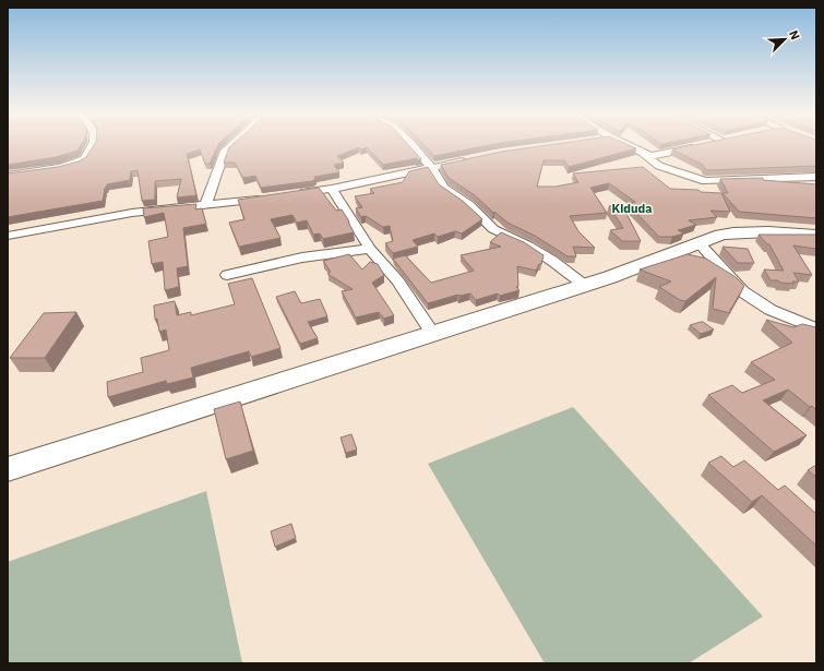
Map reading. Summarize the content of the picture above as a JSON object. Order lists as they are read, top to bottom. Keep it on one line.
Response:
{"districts":["Kiduda"],"north":"top right"}
